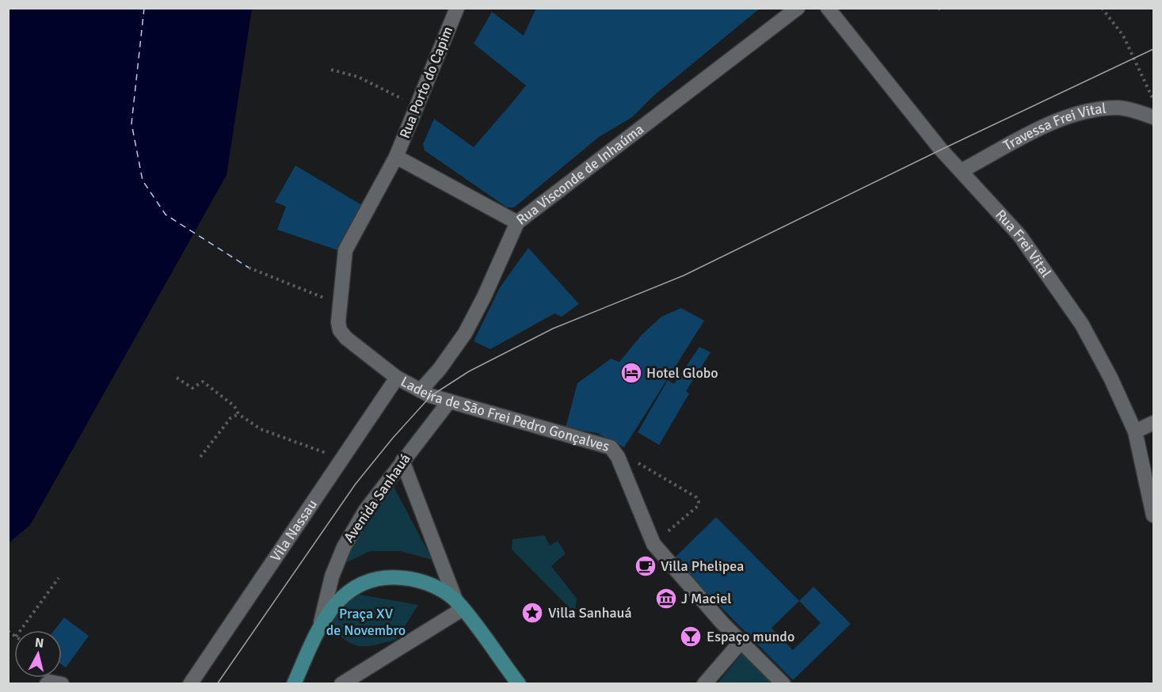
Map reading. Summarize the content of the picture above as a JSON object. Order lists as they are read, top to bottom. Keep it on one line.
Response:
{"streets":{"main road":["Avenida Sanhauá"],"street":["Rua Porto do Capim","Travessa Frei Vital","Rua Visconde de Inhaúma","Rua Frei Vital","Ladeira de São Frei Pedro Gonçalves","Vila Nassau"]},"crossings":[["Rua Porto do Capim","Rua Visconde de Inhaúma"],["Rua Porto do Capim","Ladeira de São Frei Pedro Gonçalves"],["Travessa Frei Vital","Rua Frei Vital"],["Rua Visconde de Inhaúma","Ladeira de São Frei Pedro Gonçalves"],["Ladeira de São Frei Pedro Gonçalves","Avenida Sanhauá"],["Ladeira de São Frei Pedro Gonçalves","Vila Nassau"]],"parks":["Praça XV de Novembro"],"places":{"hotel":["Hotel Globo"],"cafe":["Villa Phelipea"],"museum":["J Maciel"],"place":["Villa Sanhauá"],"bar":["Espaço mundo"]},"north":"top"}
